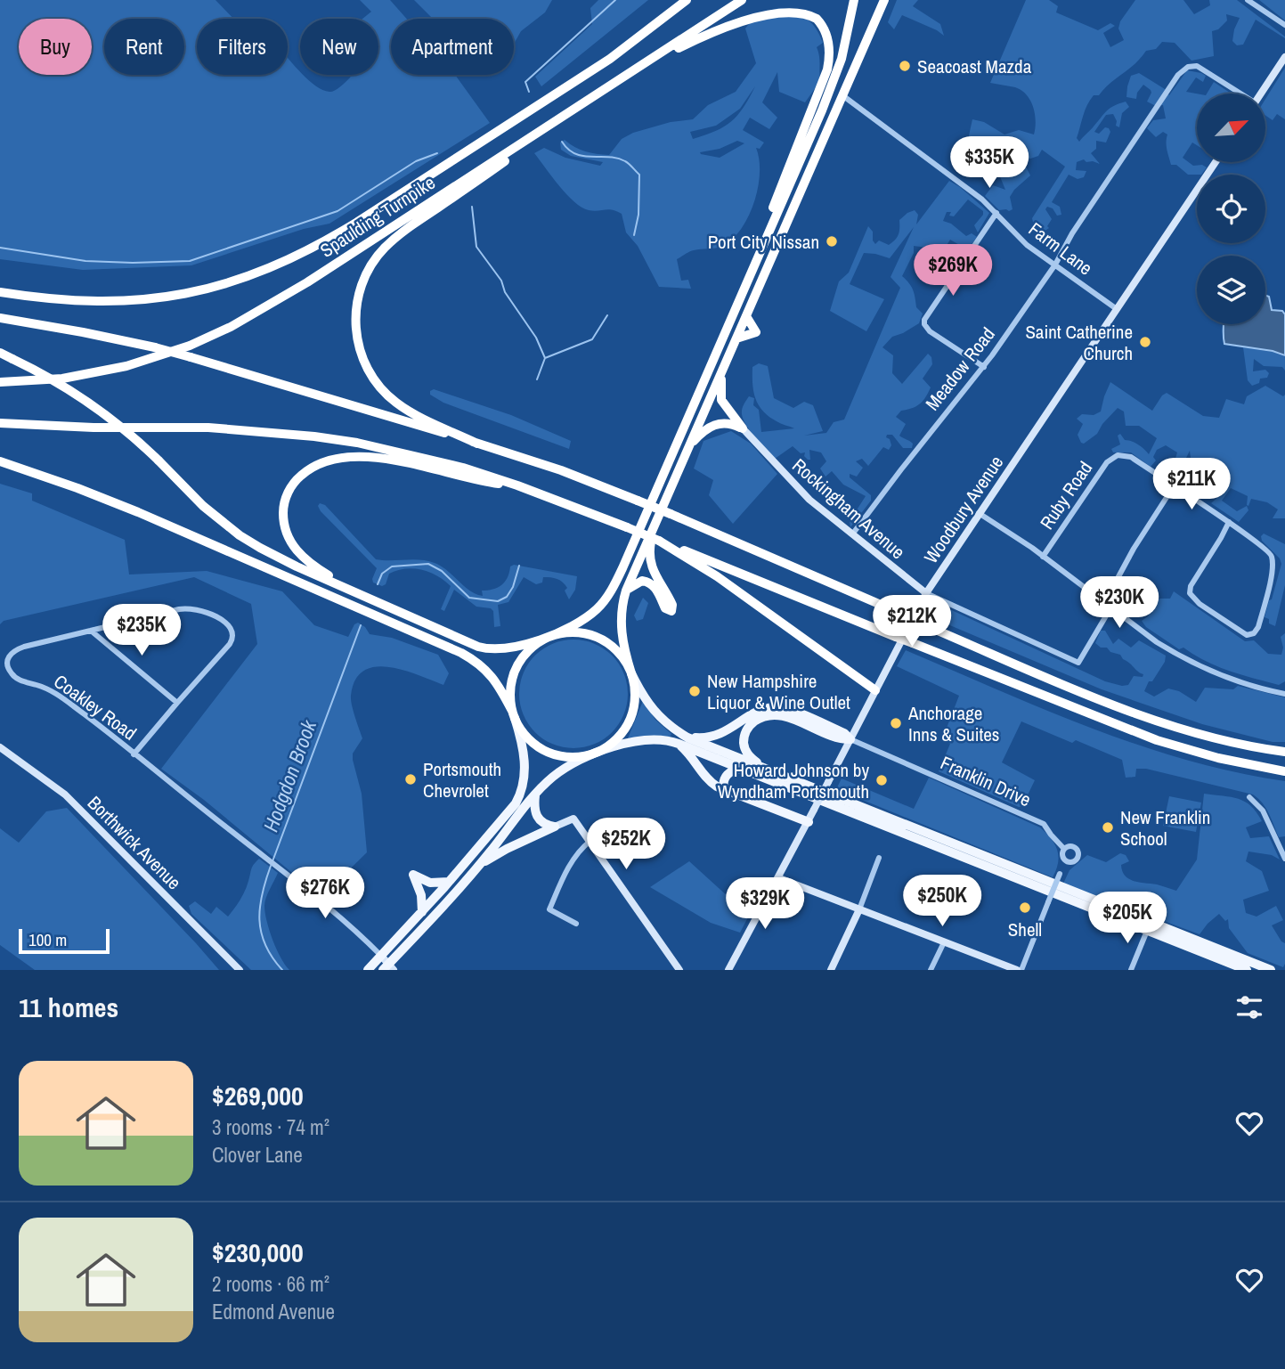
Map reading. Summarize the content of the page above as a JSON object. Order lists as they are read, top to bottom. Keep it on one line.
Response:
{"streets":{"highway":["Spaulding Turnpike"],"street":["Farm Lane","Meadow Road","Ruby Road","Rockingham Avenue","Woodbury Avenue","Coakley Road","Franklin Drive","Borthwick Avenue"]},"crossings":[["Farm Lane","Meadow Road"],["Farm Lane","Woodbury Avenue"],["Meadow Road","Rockingham Avenue"],["Rockingham Avenue","Woodbury Avenue"],["Woodbury Avenue","Franklin Drive"]],"water":["Hodgdon Brook"],"places":["Seacoast Mazda","Port City Nissan","Saint Catherine Church","New Hampshire Liquor & Wine Outlet","Anchorage Inns & Suites","Portsmouth Chevrolet","Howard Johnson by Wyndham Portsmouth","New Franklin School","Shell"],"scale_bar":"100 m","north":"top right","page":{"chip":["Buy","Rent","Filters","New","Apartment"],"price":["$335K","$269K","$211K","$230K","$212K","$235K","$252K","$276K","$250K","$329K","$205K"],"scale":"100 m","heading":"11 homes","list":[{"name":"$269,000","note":"3 rooms · 74 m² · Clover Lane"},{"name":"$230,000","note":"2 rooms · 66 m² · Edmond Avenue"}]}}
